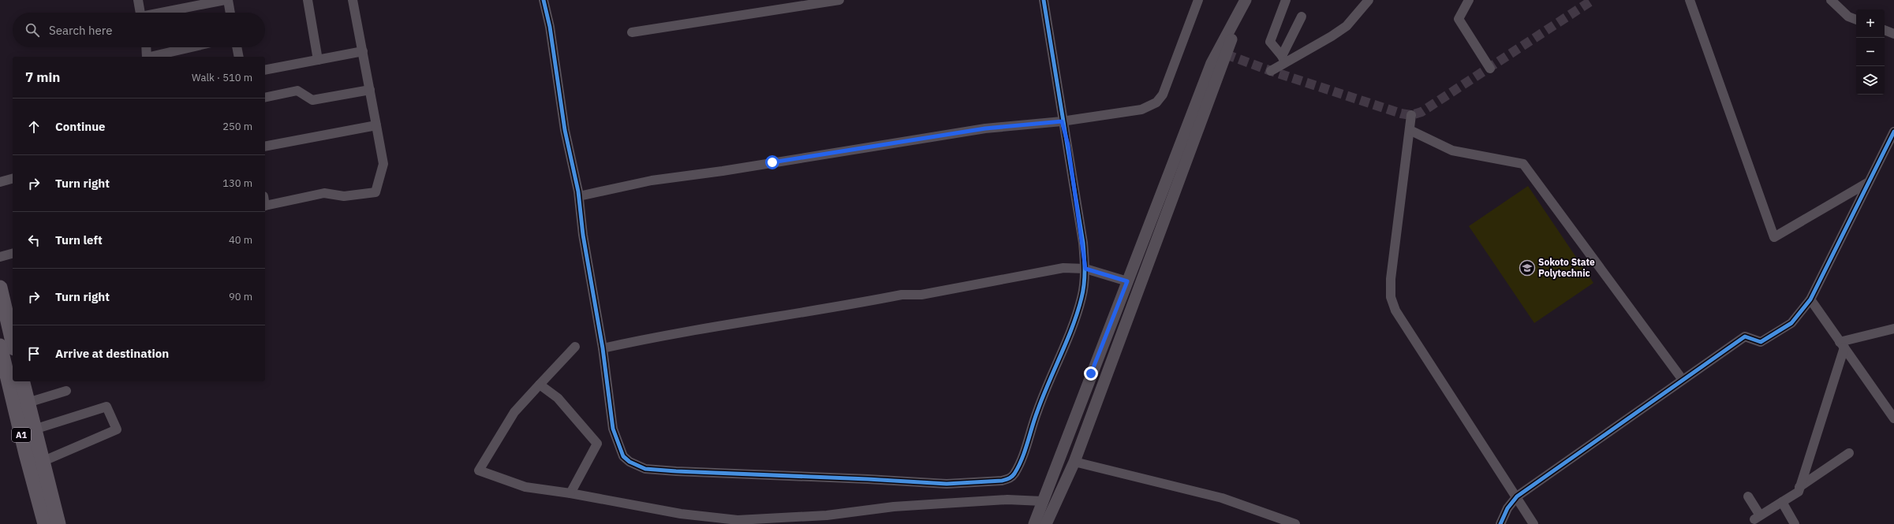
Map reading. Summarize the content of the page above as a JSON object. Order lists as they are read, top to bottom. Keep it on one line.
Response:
{"streets":{"highway":["A1"]},"places":{"school or university":["Sokoto State Polytechnic"]},"page":{"map_buttons":["+","−"],"search":"Search here","heading":["7 min","Walk · 510 m"],"list":[["Continue","250 m"],["Turn right","130 m"],["Turn left","40 m"],["Turn right","90 m"],"Arrive at destination"]}}
